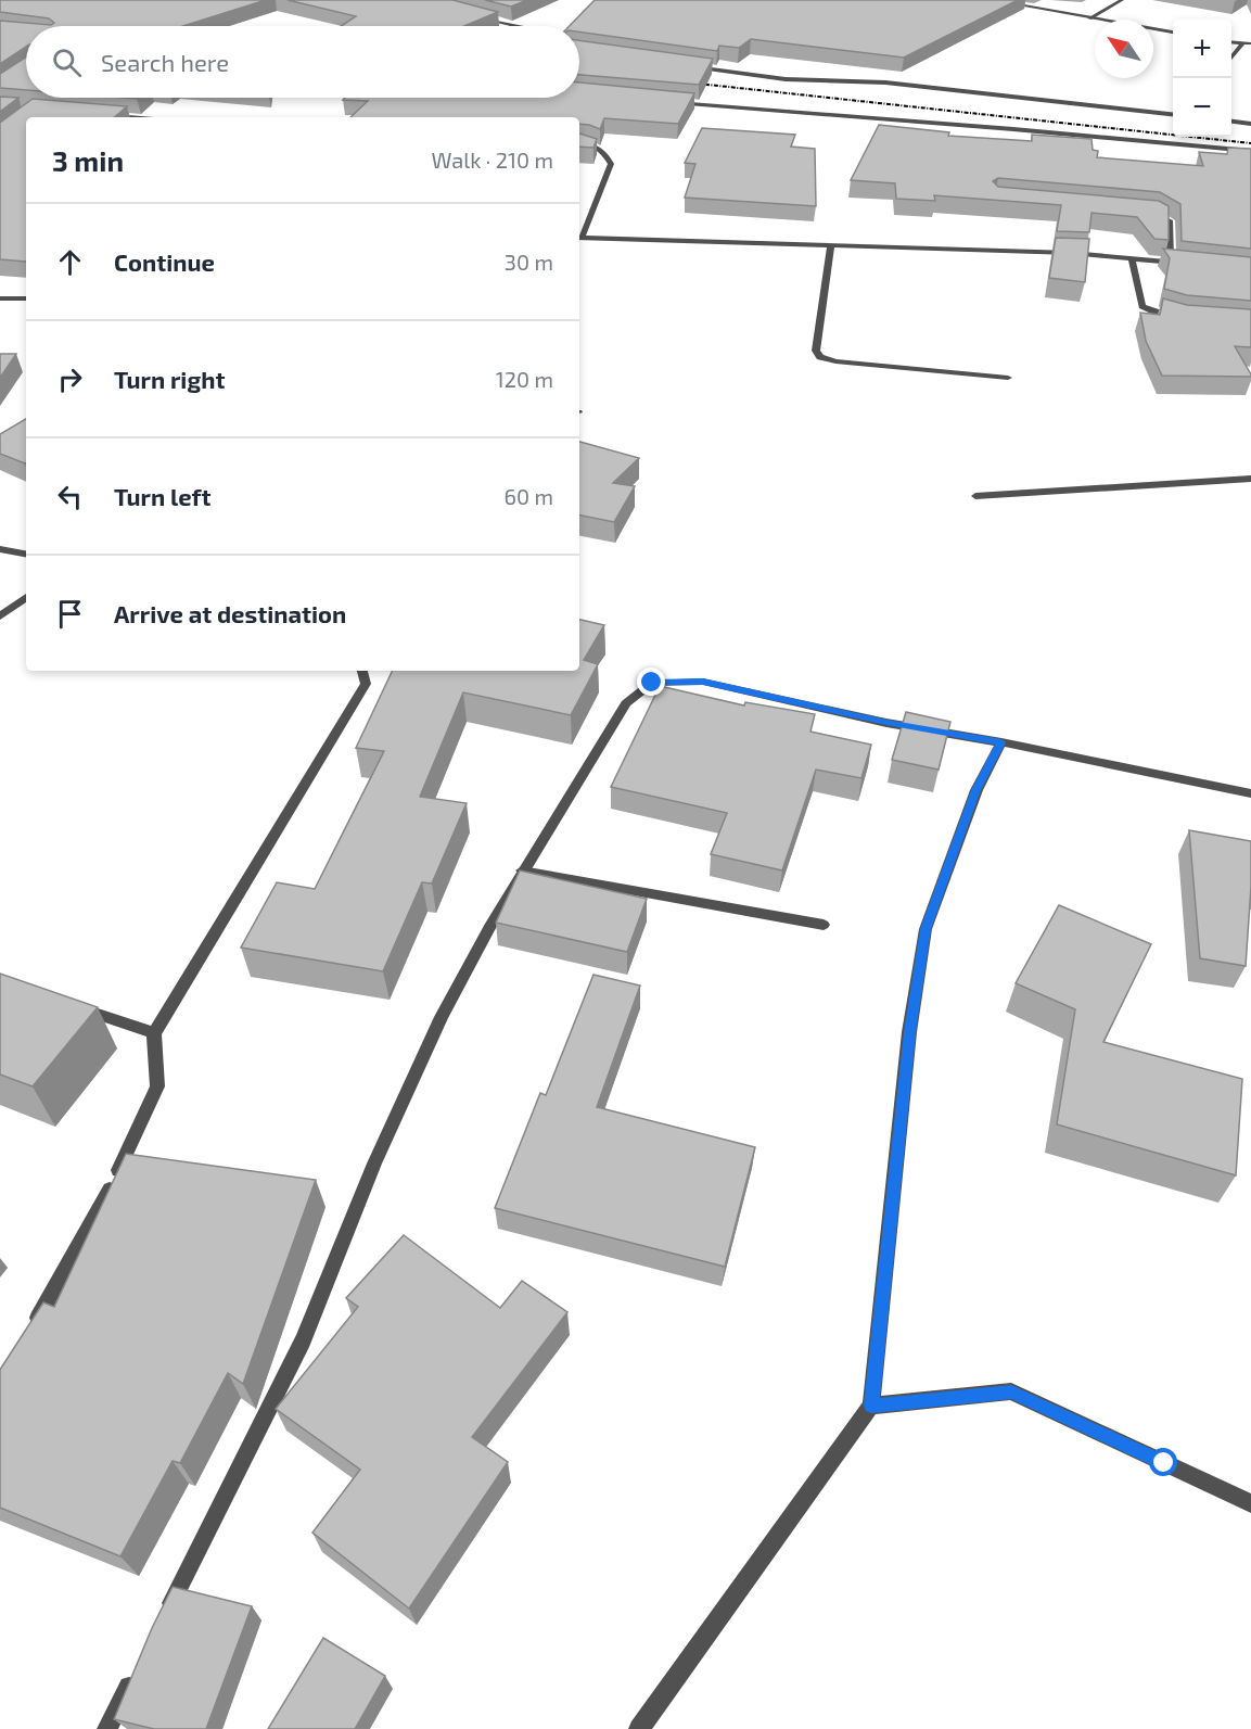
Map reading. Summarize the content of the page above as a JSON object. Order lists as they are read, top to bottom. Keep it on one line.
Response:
{"north":"top left","page":{"map_buttons":["+","−"],"search":"Search here","heading":["3 min","Walk · 210 m"],"list":[["Continue","30 m"],["Turn right","120 m"],["Turn left","60 m"],"Arrive at destination"]}}
